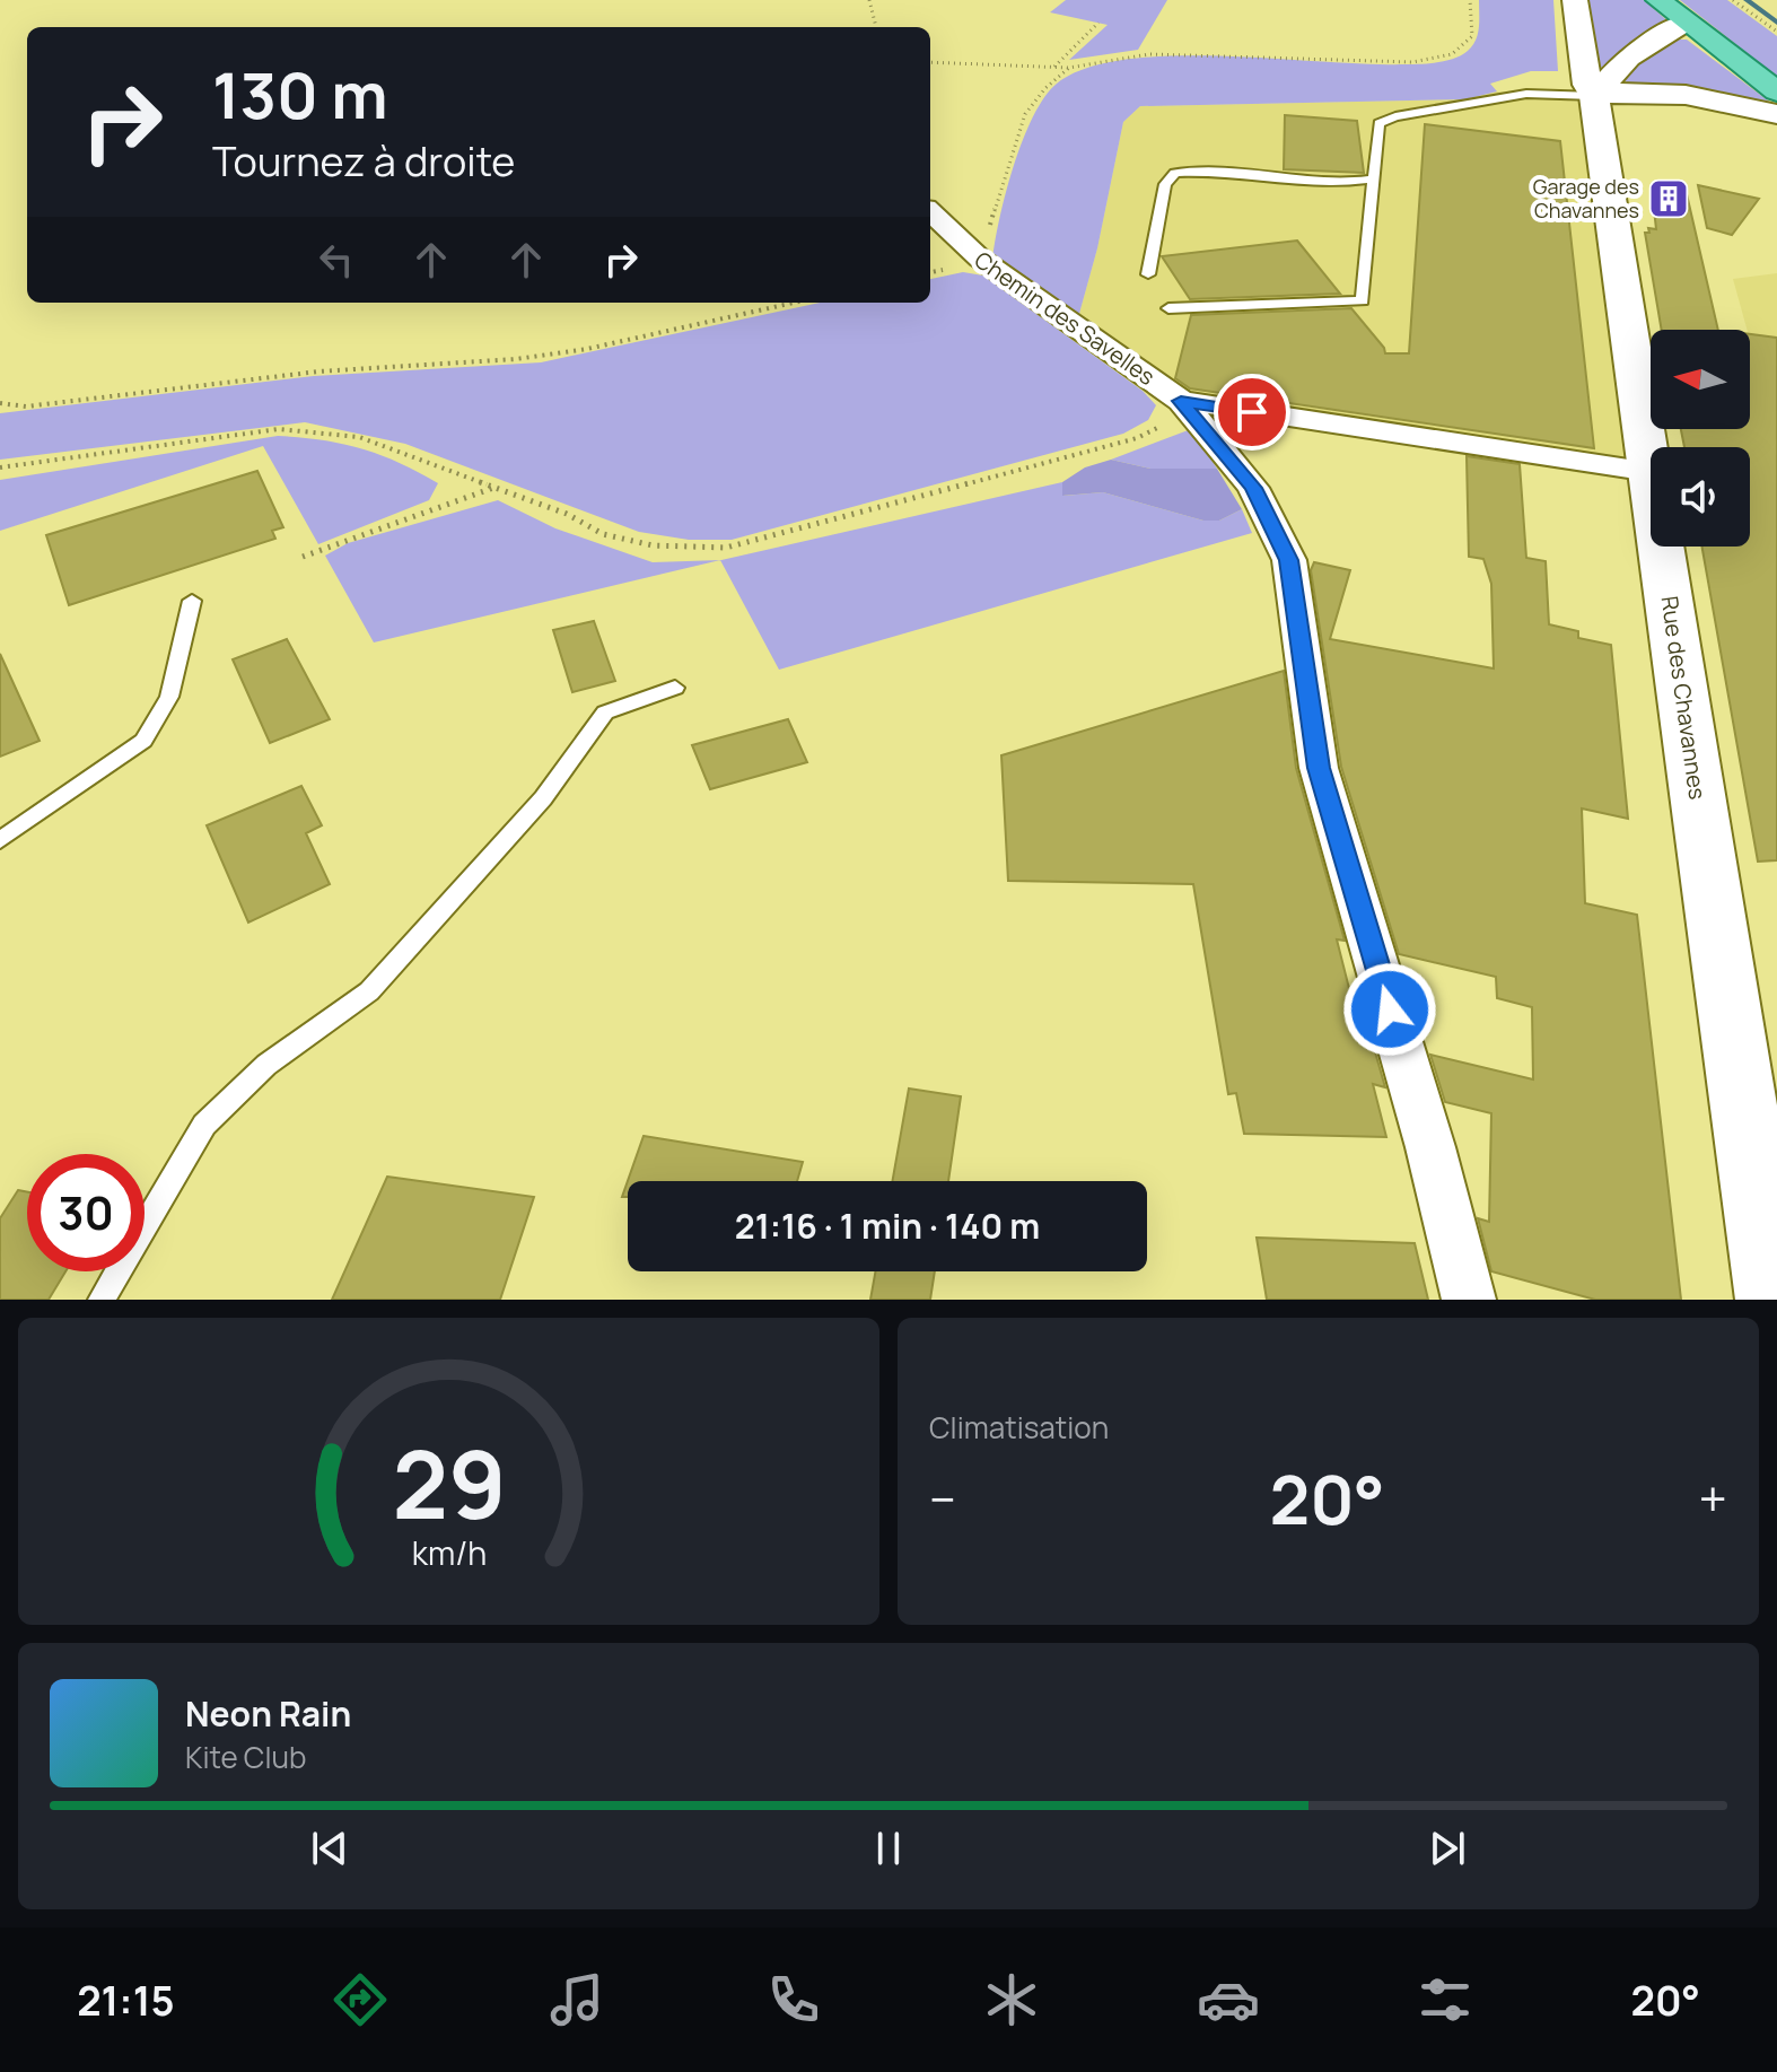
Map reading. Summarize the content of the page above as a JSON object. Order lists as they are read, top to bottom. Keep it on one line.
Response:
{"streets":{"main road":["Rue des Chavannes"],"street":["Chemin des Savelles"]},"places":{"building":["Garage des Chavannes"]},"north":"left","page":{"turn":["130 m","Tournez à droite"],"limit":"30","trip":"21:16 · 1 min · 140 m","tile":"Climatisation","heat":["−","20°","+"],"song":["Neon Rain","Kite Club"],"tabs":["21:15","20°"],"gauge":["29","km/h"]}}
